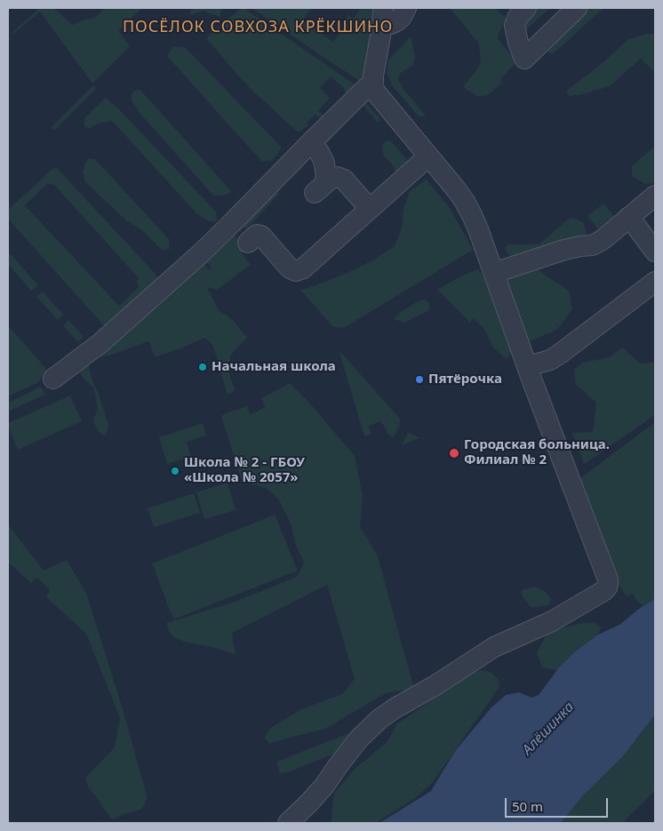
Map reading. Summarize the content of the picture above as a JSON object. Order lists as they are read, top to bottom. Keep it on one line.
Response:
{"districts":["ПОСЁЛОК СОВХОЗА КРЁКШИНО"],"water":["Алёшинка"],"places":["Начальная школа","Пятёрочка","Городская больница. Филиал № 2","Школа № 2 - ГБОУ «Школа № 2057»"],"scale_bar":"50 m"}
